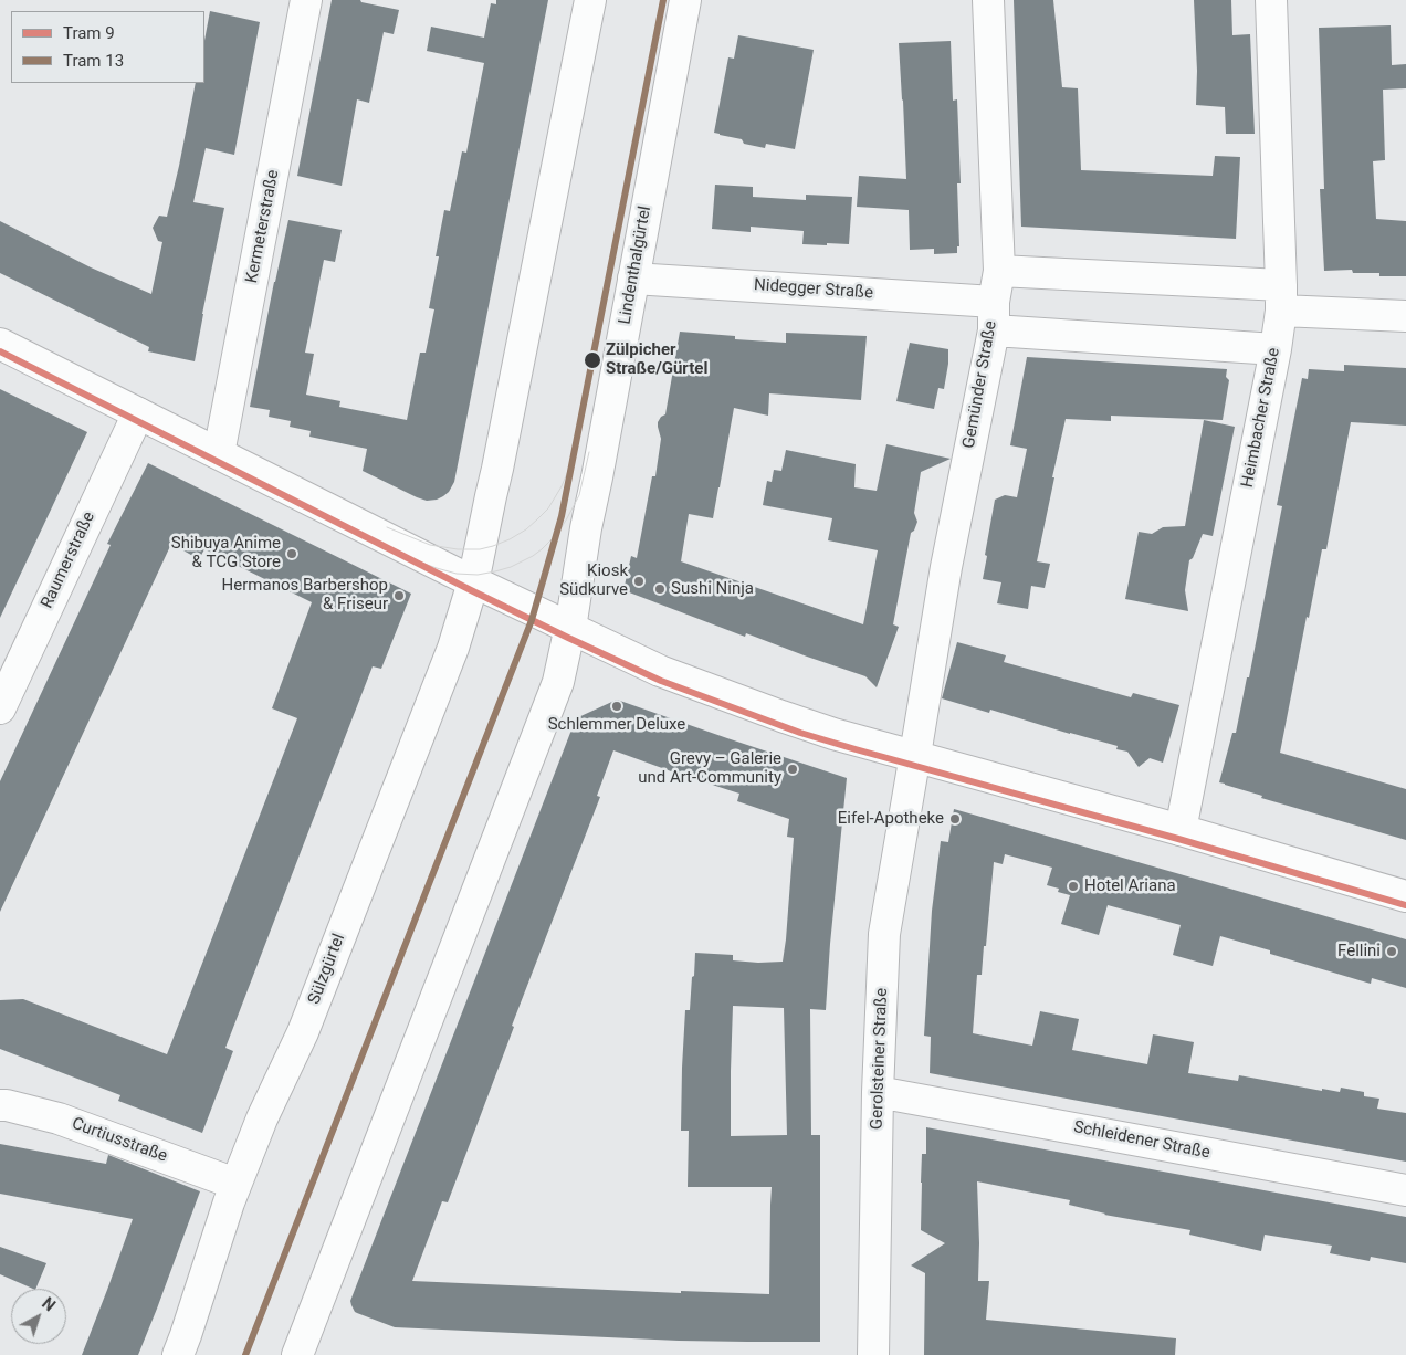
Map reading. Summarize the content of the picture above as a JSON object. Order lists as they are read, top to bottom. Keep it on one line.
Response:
{"streets":{"street":["Kermeterstraße","Lindenthalgürtel","Nidegger Straße","Gemünder Straße","Heimbacher Straße","Raumerstraße","Sülzgürtel","Gerolsteiner Straße","Curtiusstraße","Schleidener Straße"]},"crossings":[["Lindenthalgürtel","Nidegger Straße"],["Nidegger Straße","Gemünder Straße"],["Nidegger Straße","Heimbacher Straße"],["Gemünder Straße","Gerolsteiner Straße"],["Sülzgürtel","Curtiusstraße"],["Gerolsteiner Straße","Schleidener Straße"]],"places":["Zülpicher Straße/Gürtel","Shibuya Anime & TCG Store","Kiosk Südkurve","Sushi Ninja","Hermanos Barbershop & Friseur","Schlemmer Deluxe","Grevy – Galerie und Art-Community","Eifel-Apotheke","Hotel Ariana","Fellini"],"lines":["tram line 13","tram line 9"],"legend":["Tram 9","Tram 13"],"north":"top right"}
